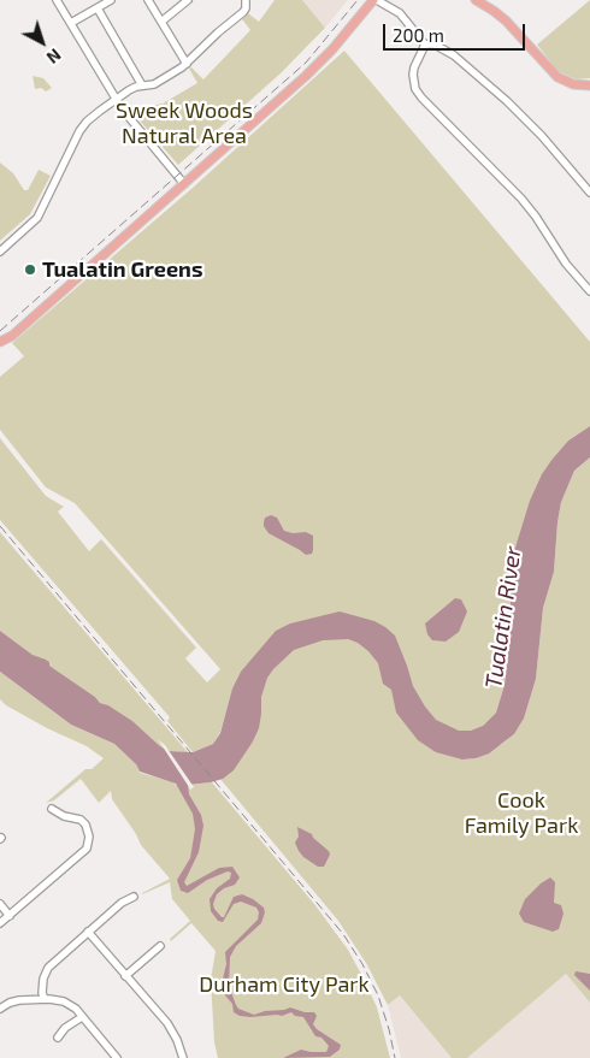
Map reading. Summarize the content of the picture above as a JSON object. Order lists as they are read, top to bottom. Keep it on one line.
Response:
{"water":["Tualatin River"],"parks":["Sweek Woods Natural Area","Cook Family Park","Durham City Park"],"places":["Tualatin Greens"],"scale_bar":"200 m","north":"bottom right"}
